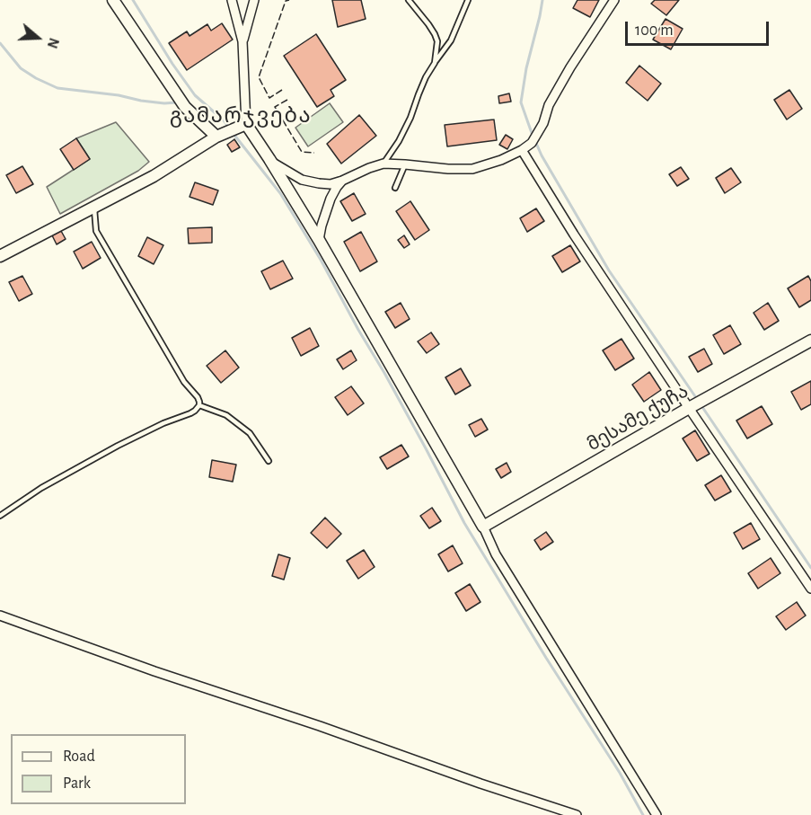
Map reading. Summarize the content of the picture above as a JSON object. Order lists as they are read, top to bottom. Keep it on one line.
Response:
{"streets":{"street":["მესამე ქუჩა"]},"districts":["გამარჯვება"],"legend":["Road","Park"],"scale_bar":"100 m","north":"right"}
